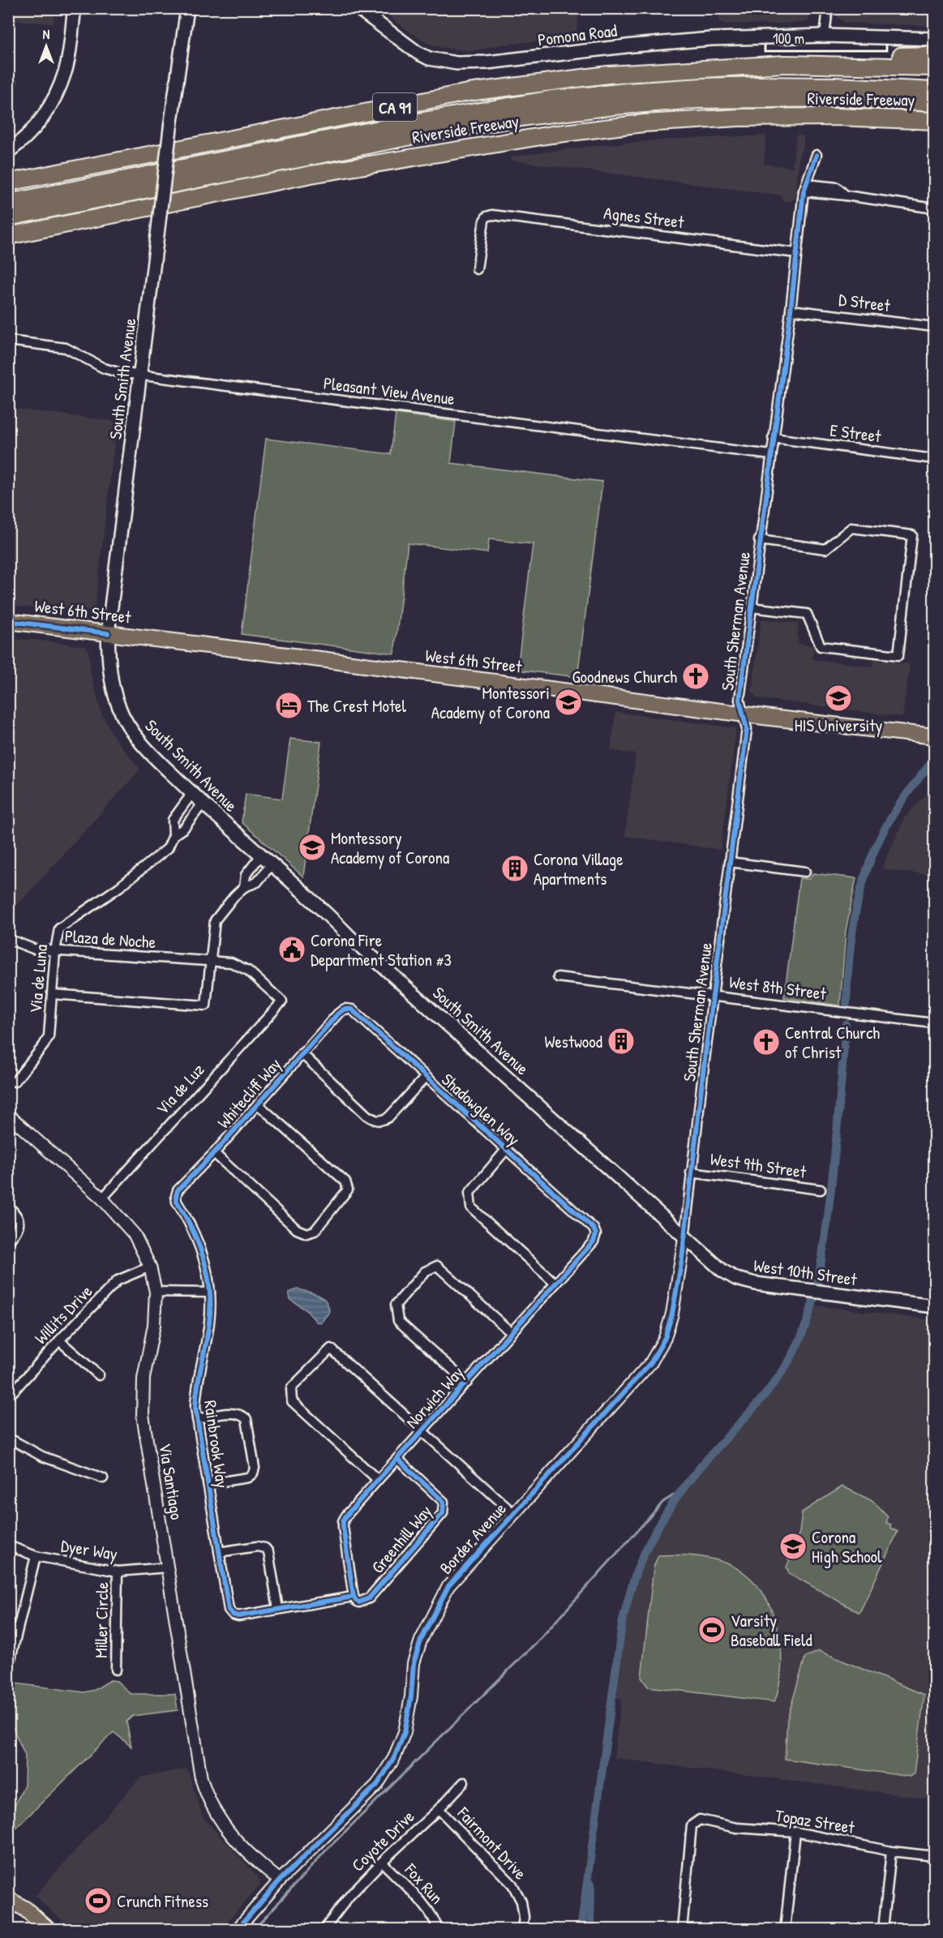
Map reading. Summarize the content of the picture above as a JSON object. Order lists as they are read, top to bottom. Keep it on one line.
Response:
{"streets":{"highway":["Riverside Freeway","CA 91"],"main road":["Pomona Road","South Smith Avenue","West 6th Street","West 10th Street"],"street":["Agnes Street","D Street","Pleasant View Avenue","E Street","South Sherman Avenue","Plaza de Noche","Via de Luna","West 8th Street","Via de Luz","Whitecliff Way","Shadowglen Way","West 9th Street","Willits Drive","Norwich Way","Rainbrook Way","Via Santiago","Border Avenue","Greenhill Way","Dyer Way","Miller Circle","Topaz Street","Coyote Drive","Fairmont Drive","Fox Run"]},"crossings":[["Agnes Street","South Sherman Avenue"],["D Street","South Sherman Avenue"],["South Smith Avenue","Pleasant View Avenue"],["South Smith Avenue","West 6th Street"],["South Smith Avenue","South Sherman Avenue"],["South Smith Avenue","Via de Luna"],["South Smith Avenue","West 10th Street"],["South Smith Avenue","Border Avenue"],["Pleasant View Avenue","South Sherman Avenue"],["E Street","South Sherman Avenue"],["West 6th Street","South Sherman Avenue"],["South Sherman Avenue","West 8th Street"],["South Sherman Avenue","West 9th Street"],["South Sherman Avenue","West 10th Street"],["South Sherman Avenue","Border Avenue"],["Plaza de Noche","Via de Luna"],["Plaza de Noche","Via de Luz"],["Via de Luz","Via Santiago"],["Whitecliff Way","Shadowglen Way"],["Whitecliff Way","Rainbrook Way"],["Shadowglen Way","Norwich Way"],["West 10th Street","Border Avenue"],["Willits Drive","Via Santiago"],["Norwich Way","Greenhill Way"],["Rainbrook Way","Greenhill Way"],["Via Santiago","Border Avenue"],["Via Santiago","Dyer Way"],["Dyer Way","Miller Circle"],["Coyote Drive","Fairmont Drive"],["Coyote Drive","Fox Run"]],"places":{"church":["Goodnews Church","Central Church of Christ"],"school or university":["HIS University","Montessori Academy of Corona","Montessory Academy of Corona","Corona High School"],"hotel":["The Crest Motel"],"building":["Corona Village Apartments","Westwood"],"public building":["Corona Fire Department Station #3"],"sports":["Varsity Baseball Field","Crunch Fitness"]},"scale_bar":"100 m","north":"top"}
